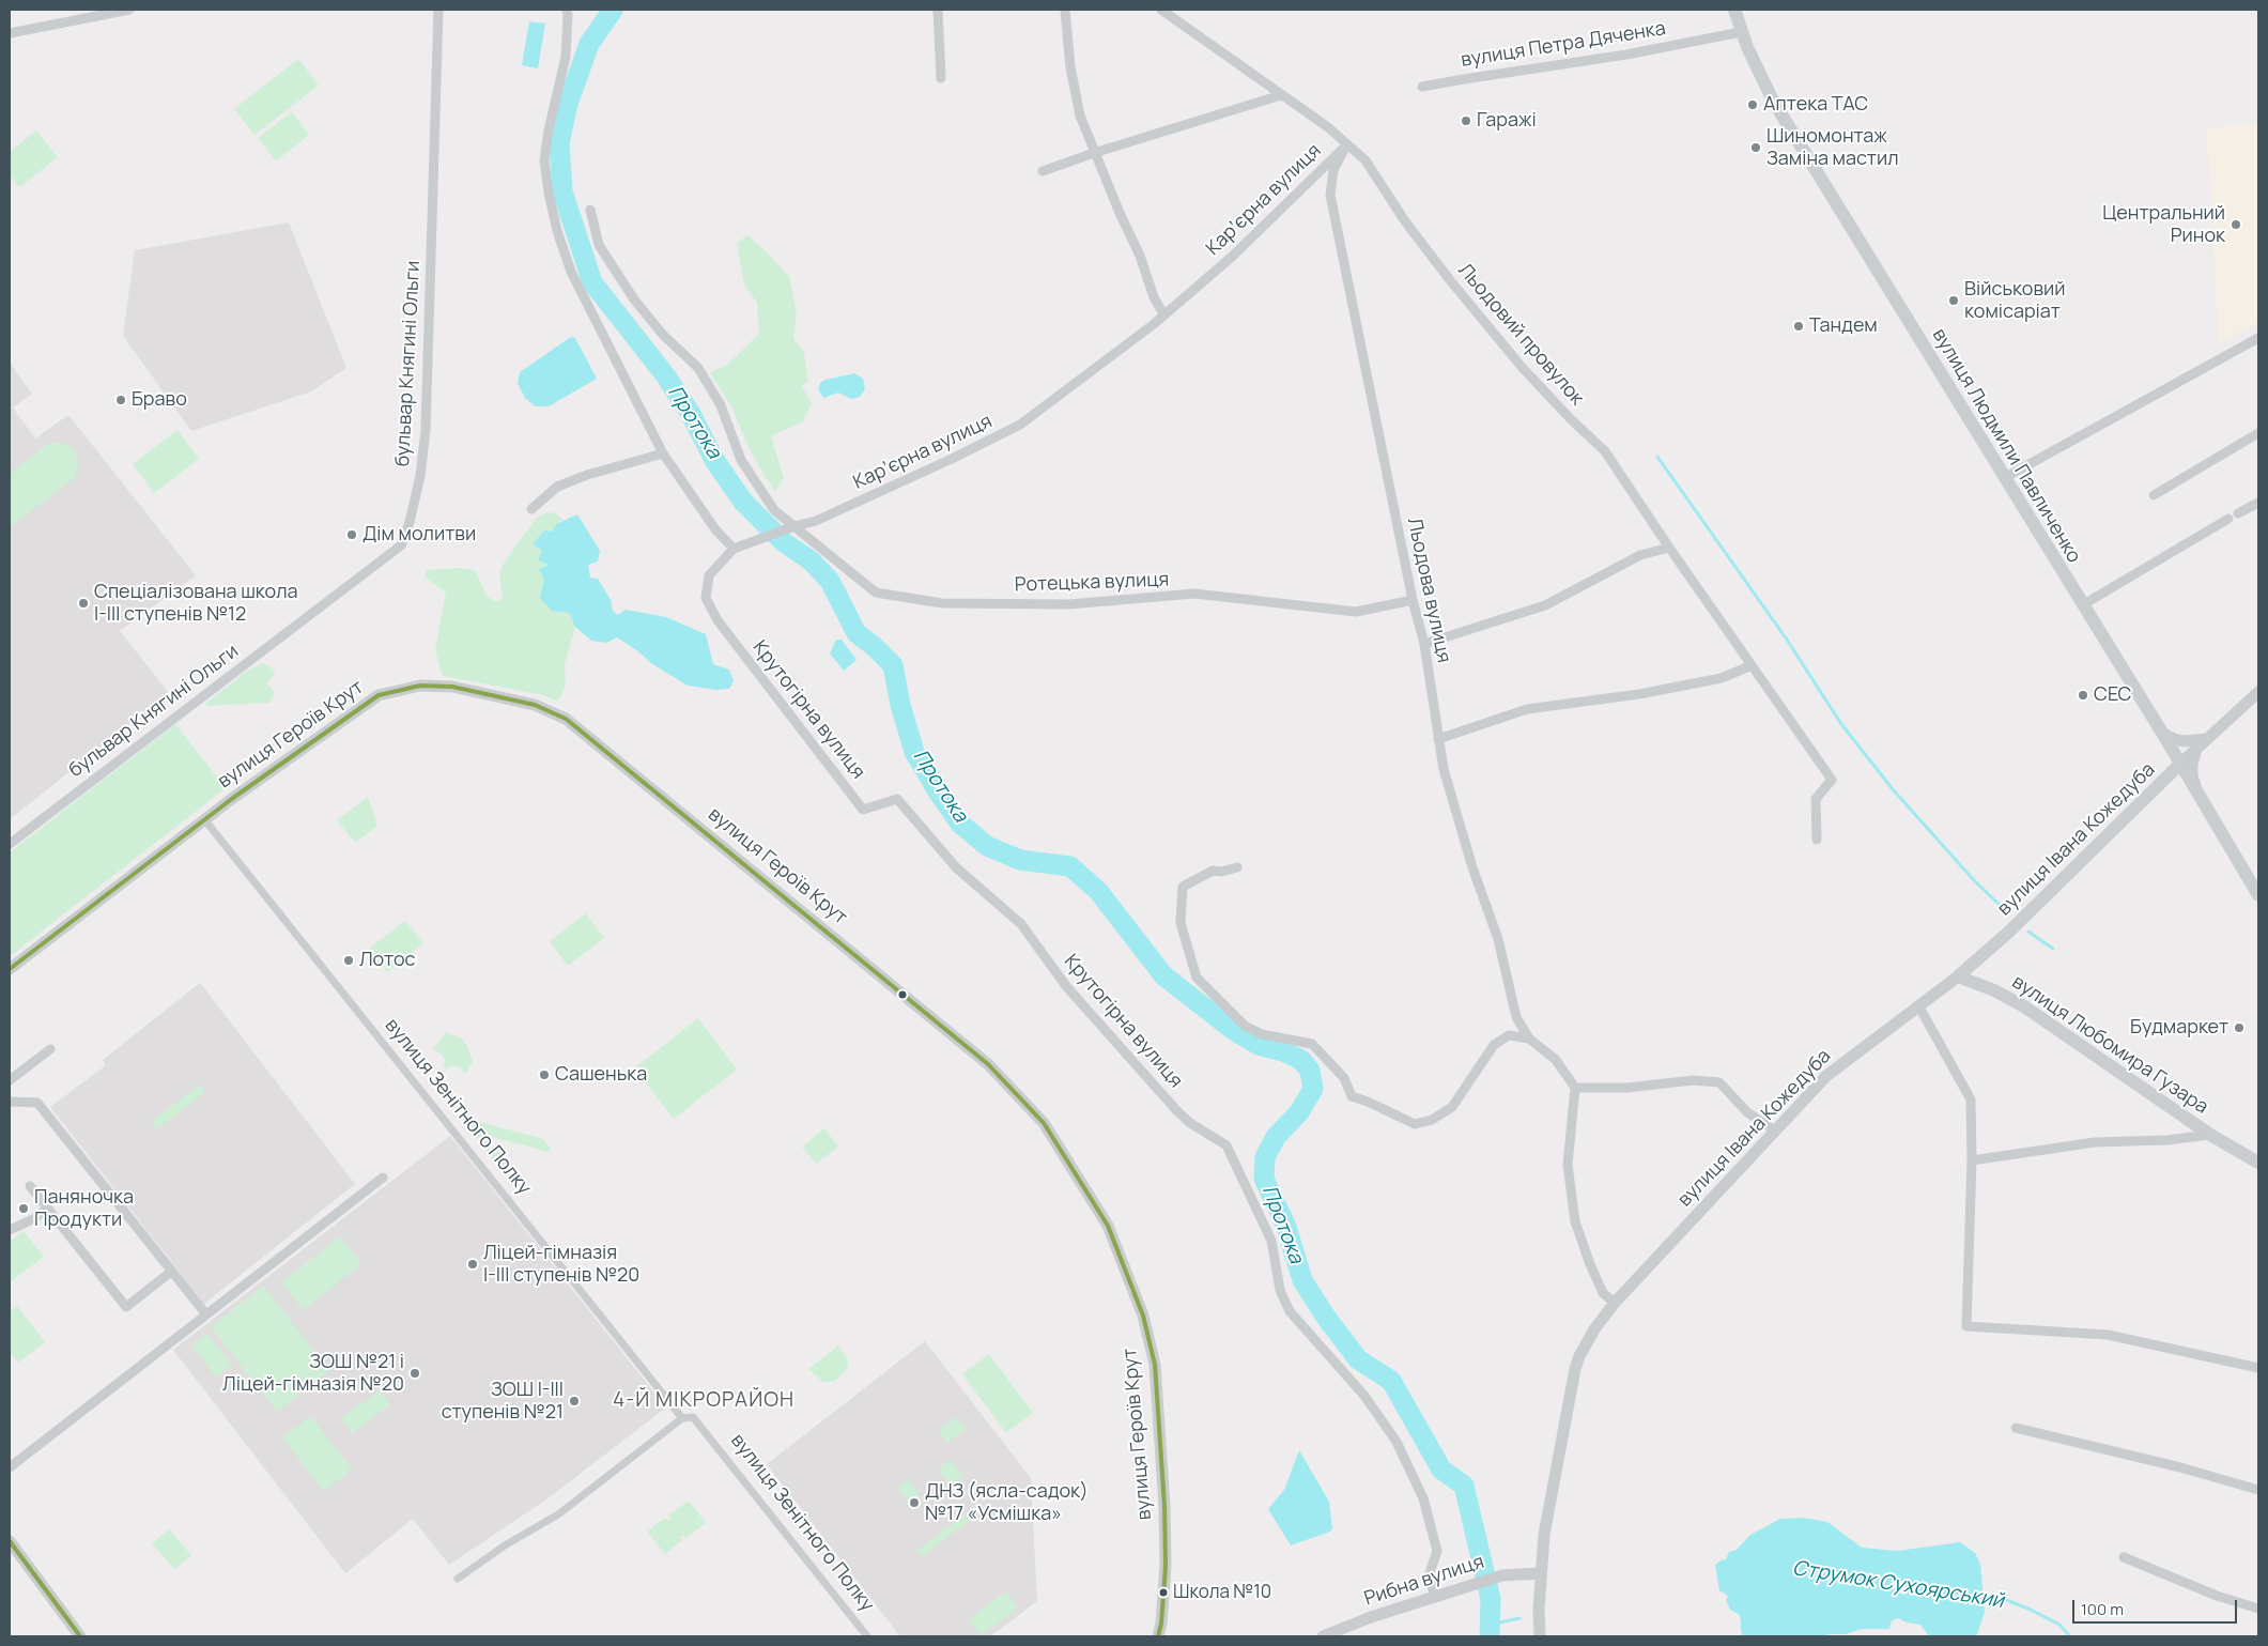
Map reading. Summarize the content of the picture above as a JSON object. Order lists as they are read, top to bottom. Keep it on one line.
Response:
{"streets":{"main road":["вулиця Людмили Павличенко","вулиця Івана Кожедуба","вулиця Любомира Гузара"],"street":["вулиця Петра Дяченка","Карʼєрна вулиця","Льодовий провулок","бульвар Княгині Ольги","Ротецька вулиця","Льодова вулиця","Крутогірна вулиця","вулиця Героїв Крут","вулиця Зенітного Полку","Рибна вулиця"]},"crossings":[["вулиця Петра Дяченка","вулиця Людмили Павличенко"],["Карʼєрна вулиця","Льодовий провулок"],["Карʼєрна вулиця","Ротецька вулиця"],["Карʼєрна вулиця","Льодова вулиця"],["Карʼєрна вулиця","Крутогірна вулиця"],["Льодовий провулок","Льодова вулиця"],["вулиця Людмили Павличенко","вулиця Івана Кожедуба"],["Ротецька вулиця","Льодова вулиця"],["Крутогірна вулиця","Рибна вулиця"],["вулиця Героїв Крут","вулиця Зенітного Полку"],["вулиця Івана Кожедуба","вулиця Любомира Гузара"],["вулиця Івана Кожедуба","Рибна вулиця"]],"districts":["4-Й МІКРОРАЙОН"],"water":["Протока","Струмок Сухоярський"],"places":["Аптека ТАС","Гаражі","Шиномонтаж Заміна мастил","Центральний Ринок","Військовий комісаріат","Тандем","Браво","Дім молитви","Спеціалізована школа І-ІІІ ступенів №12","СЕС","Лотос","Будмаркет","Сашенька","Паняночка Продукти","Ліцей-гімназія I-III ступенів №20","ЗОШ №21 і Ліцей-гімназія №20","ЗОШ І-ІІІ ступенів №21","ДНЗ (ясла-садок) №17 «Усмішка»","Школа №10"],"scale_bar":"100 m"}
